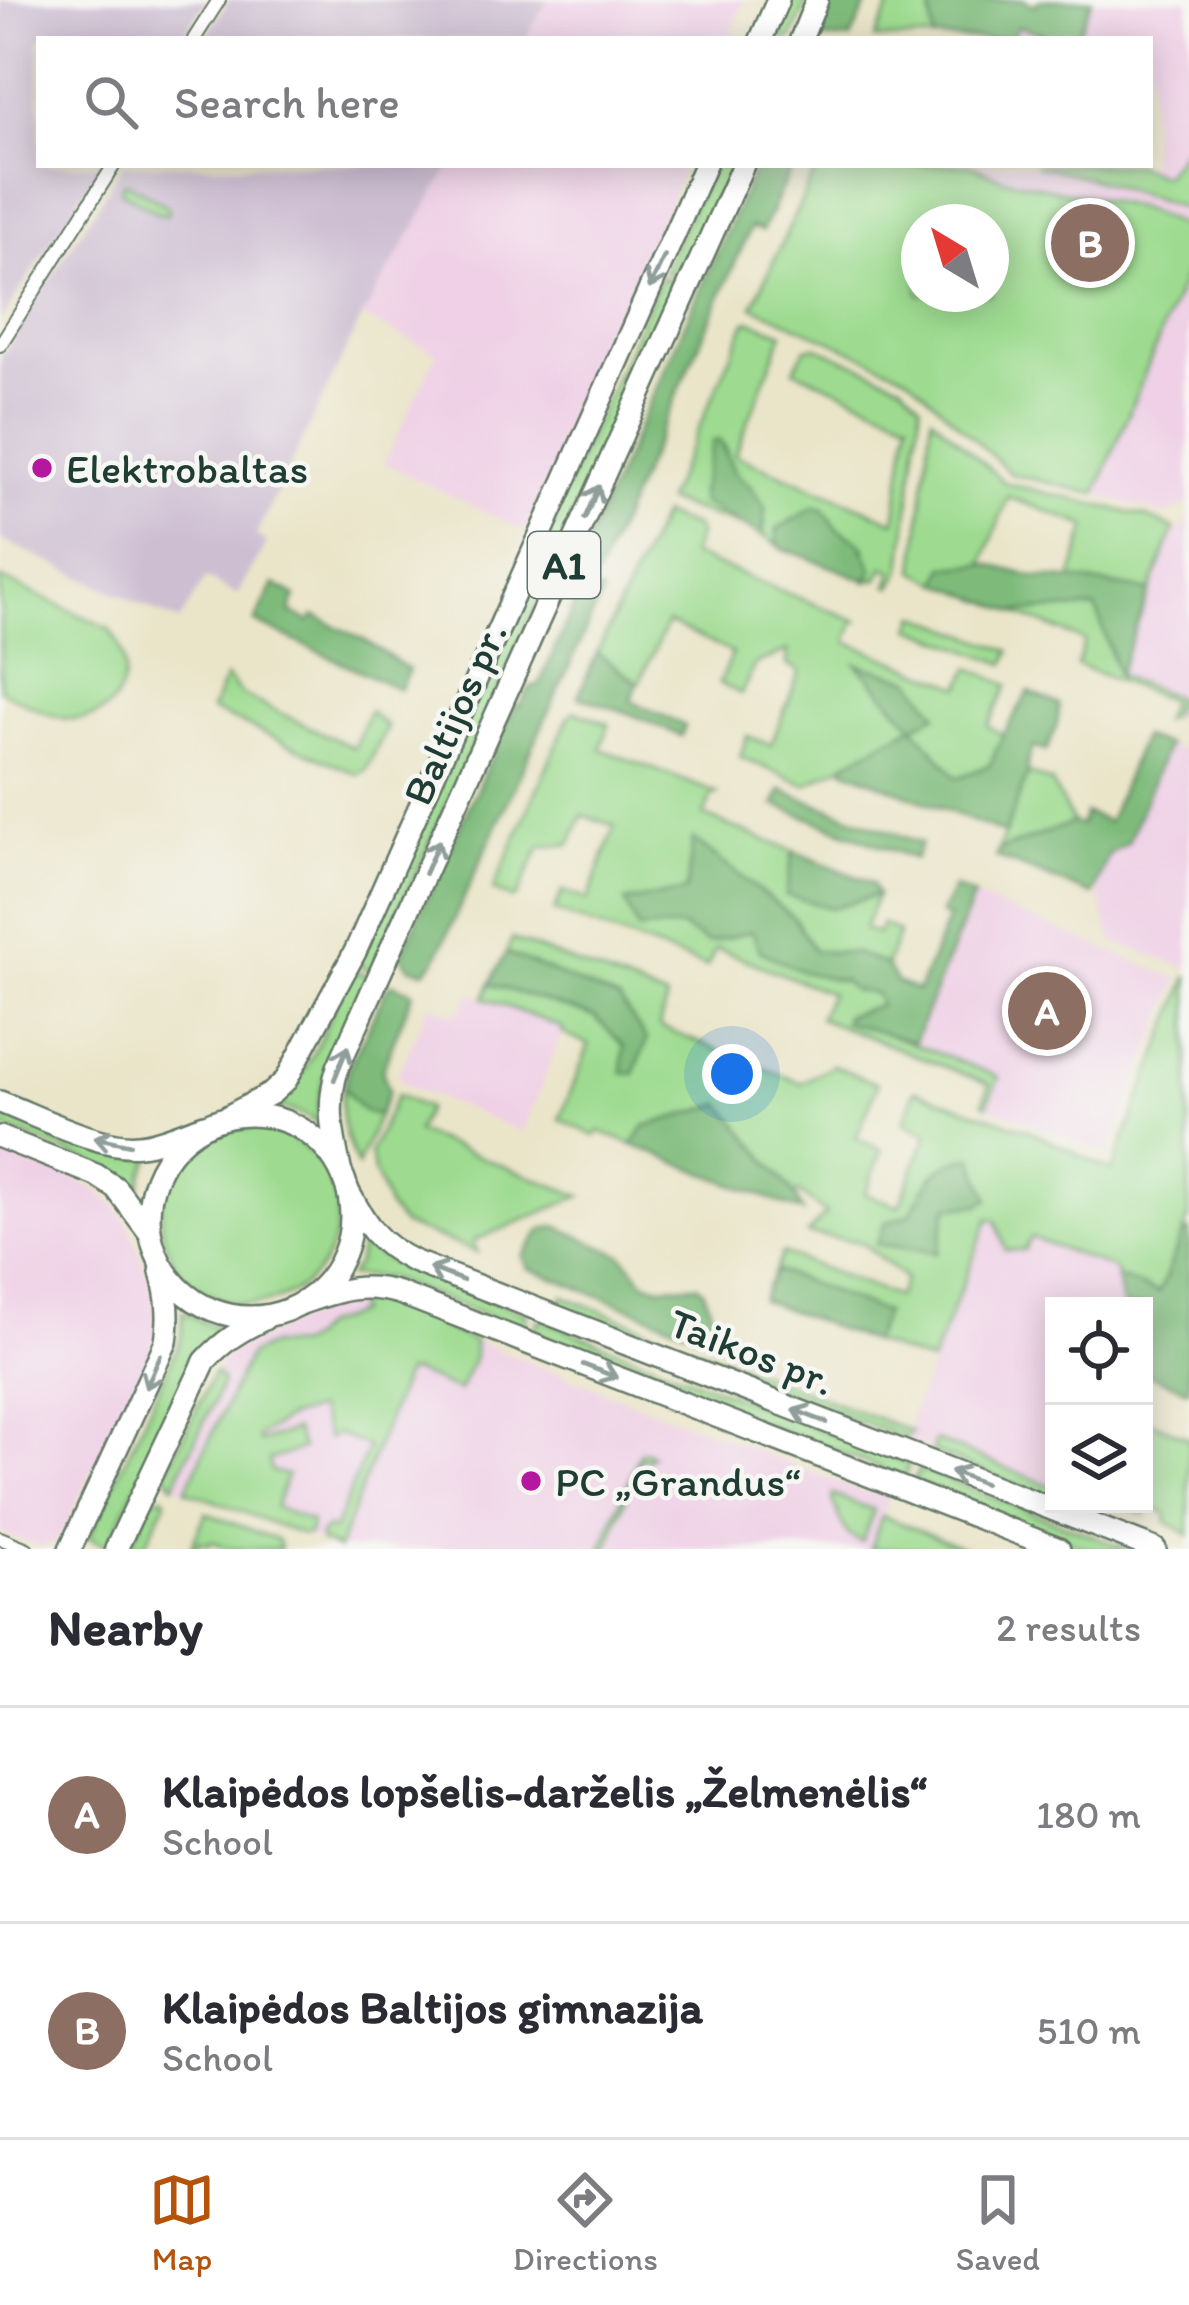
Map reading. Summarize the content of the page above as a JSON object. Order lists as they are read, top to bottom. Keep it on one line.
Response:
{"streets":{"main road":["A1","Baltijos pr.","Taikos pr."]},"crossings":[["A1","Baltijos pr."],["A1","Taikos pr."],["Baltijos pr.","Taikos pr."]],"places":["Elektrobaltas","PC „Grandus“"],"north":"top left","page":{"search":"Search here","pins":["B","A"],"heading":["Nearby","2 results"],"list":[{"mark":"A","name":"Klaipėdos lopšelis-darželis „Želmenėlis“","note":"School","value":"180 m"},{"mark":"B","name":"Klaipėdos Baltijos gimnazija","note":"School","value":"510 m"}],"nav":["Map","Directions","Saved"]}}
